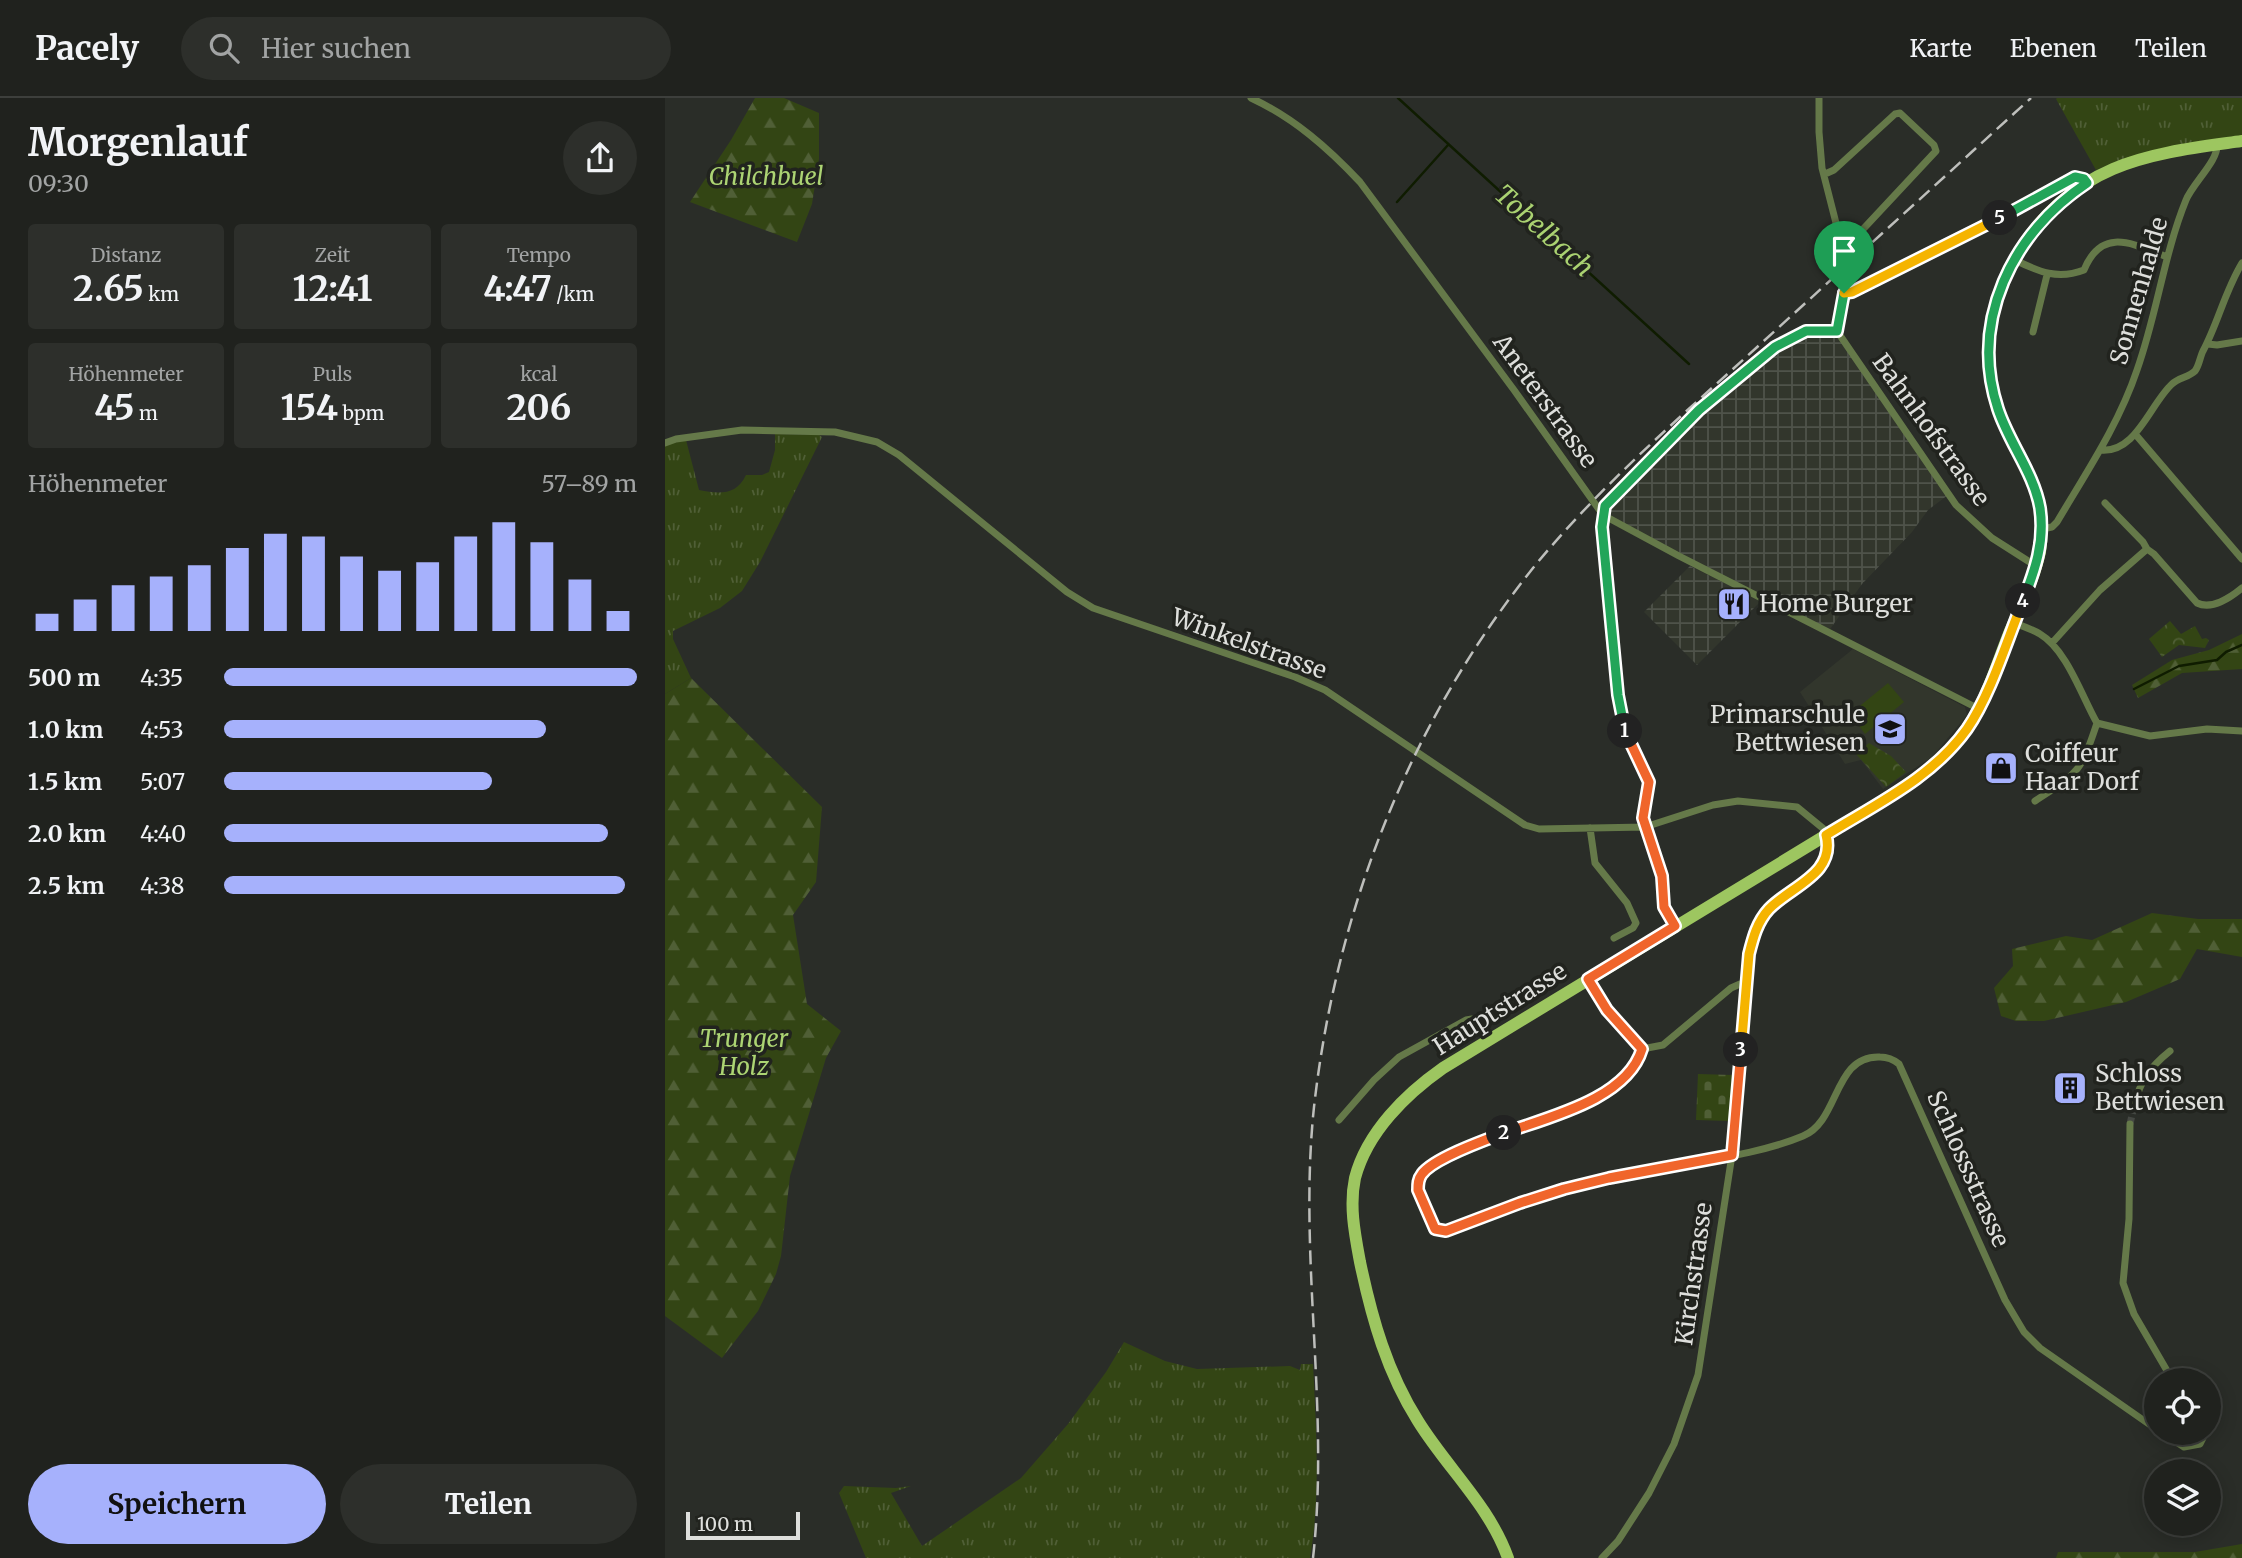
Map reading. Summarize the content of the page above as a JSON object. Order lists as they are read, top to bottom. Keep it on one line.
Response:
{"streets":{"main road":["Hauptstrasse"],"street":["Sonnenhalde","Aneterstrasse","Bahnhofstrasse","Winkelstrasse","Schlossstrasse","Kirchstrasse"]},"crossings":[["Sonnenhalde","Hauptstrasse"],["Bahnhofstrasse","Hauptstrasse"],["Winkelstrasse","Hauptstrasse"],["Winkelstrasse","Kirchstrasse"],["Hauptstrasse","Kirchstrasse"],["Schlossstrasse","Kirchstrasse"]],"water":["Tobelbach"],"parks":["Chilchbuel","Trunger Holz"],"places":{"restaurant":["Home Burger"],"school or university":["Primarschule Bettwiesen"],"shop":["Coiffeur Haar Dorf"],"building":["Schloss Bettwiesen"]},"scale_bar":"100 m","page":{"header":"Pacely","search":"Hier suchen","nav":["Karte","Ebenen","Teilen"],"heading":["Morgenlauf","09:30"],"pins":["5","4","1","3","2"],"stats":[["Distanz","2.65 km"],["Zeit","12:41"],["Tempo","4:47 /km"],["Höhenmeter","45 m"],["Puls","154 bpm"],["kcal","206"]],"chart":["Höhenmeter","57–89 m"],"list":[{"name":"500 m","note":"4:35"},{"name":"1.0 km","note":"4:53"},{"name":"1.5 km","note":"5:07"},{"name":"2.0 km","note":"4:40"},{"name":"2.5 km","note":"4:38"}],"buttons":["Speichern","Teilen"],"scale":"100 m"}}
